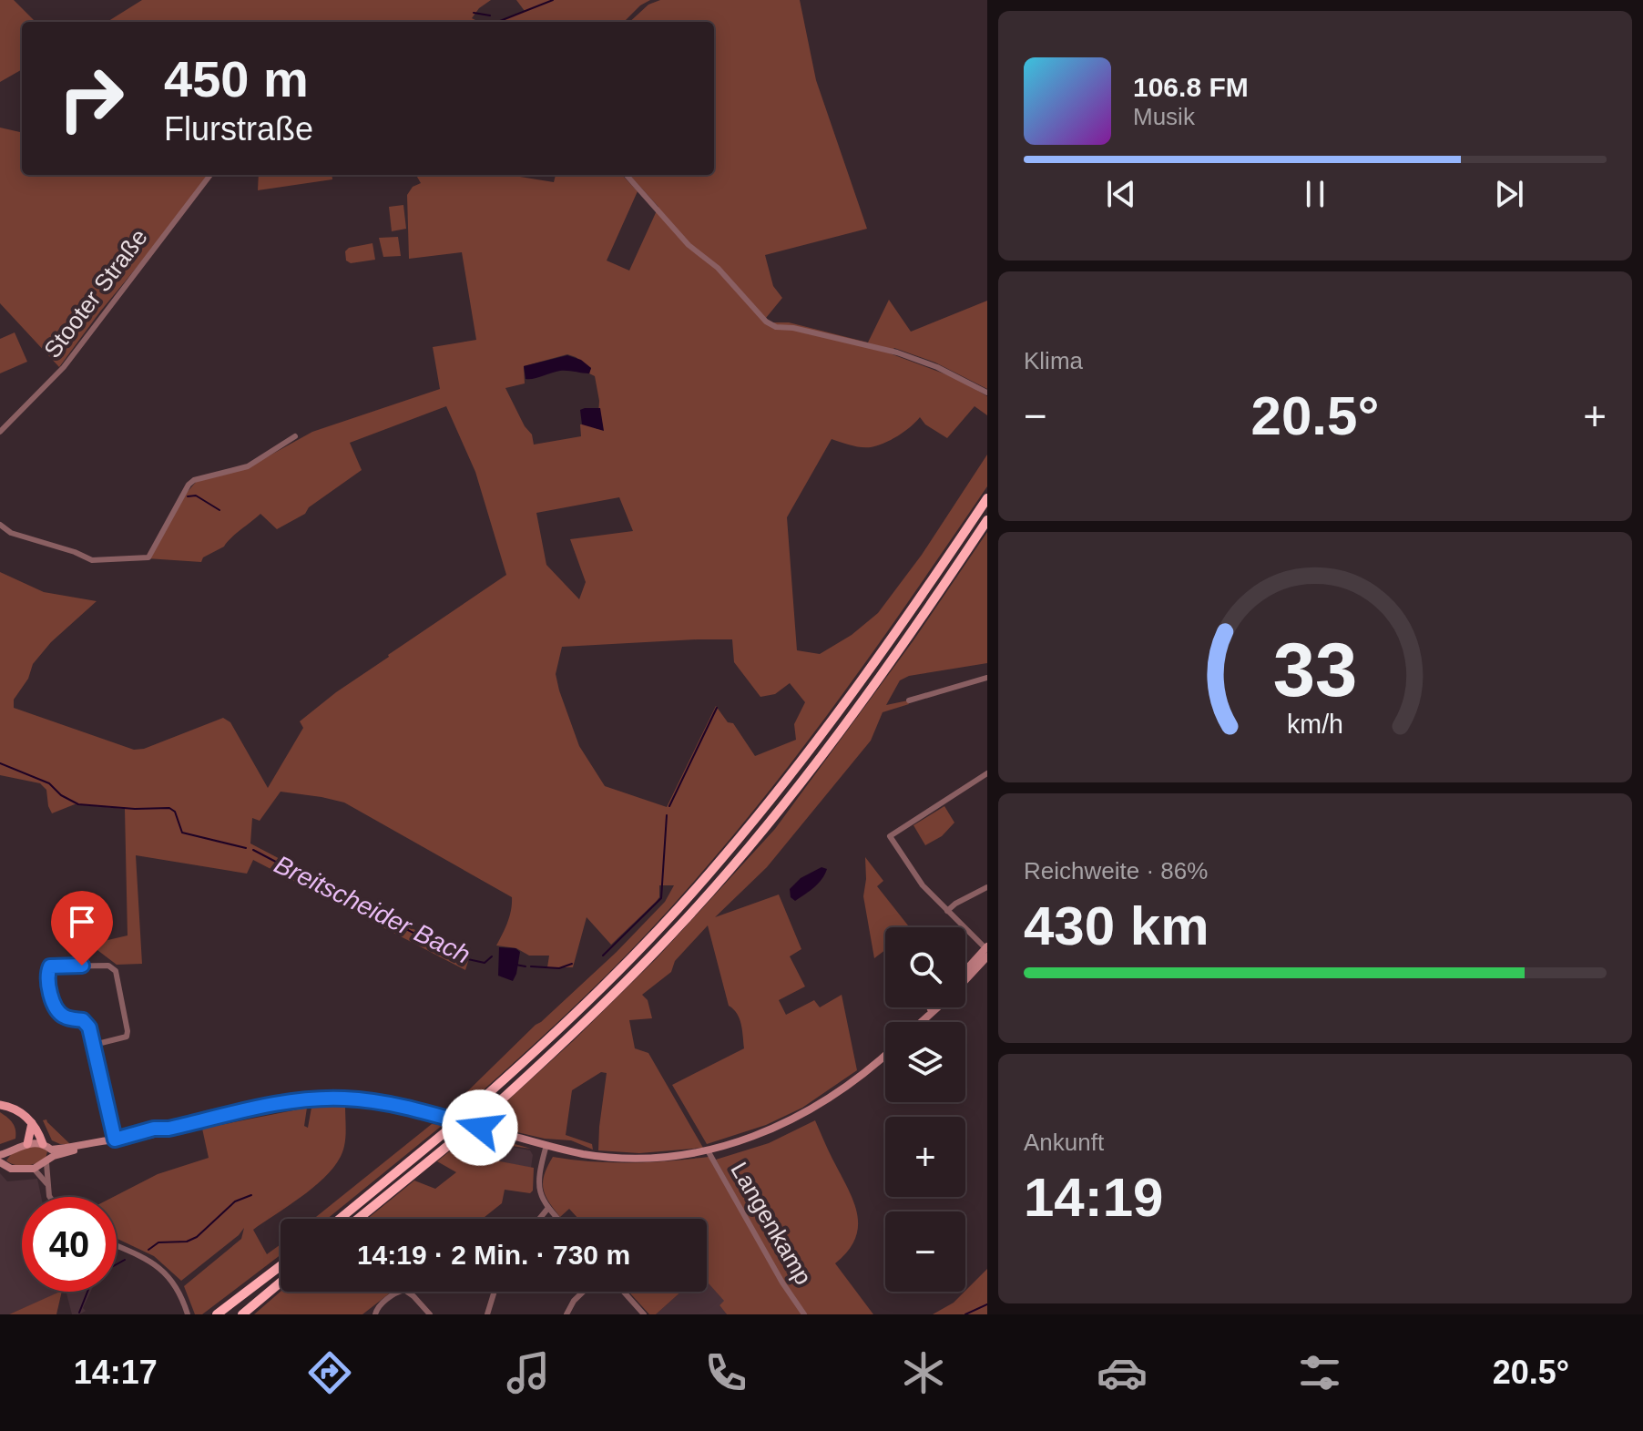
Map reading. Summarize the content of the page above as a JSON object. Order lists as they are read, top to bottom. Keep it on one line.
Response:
{"streets":{"street":["Stooter Straße","Langenkamp"]},"water":["Breitscheider Bach"],"page":{"turn":["450 m","Flurstraße"],"song":["106.8 FM","Musik"],"tile":["Klima",["Reichweite · 86%","430 km"],["Ankunft","14:19"]],"heat":["−","20.5°","+"],"map_buttons":["+","−"],"limit":"40","trip":"14:19 · 2 Min. · 730 m","tabs":["14:17","20.5°"],"gauge":["33","km/h"]}}
